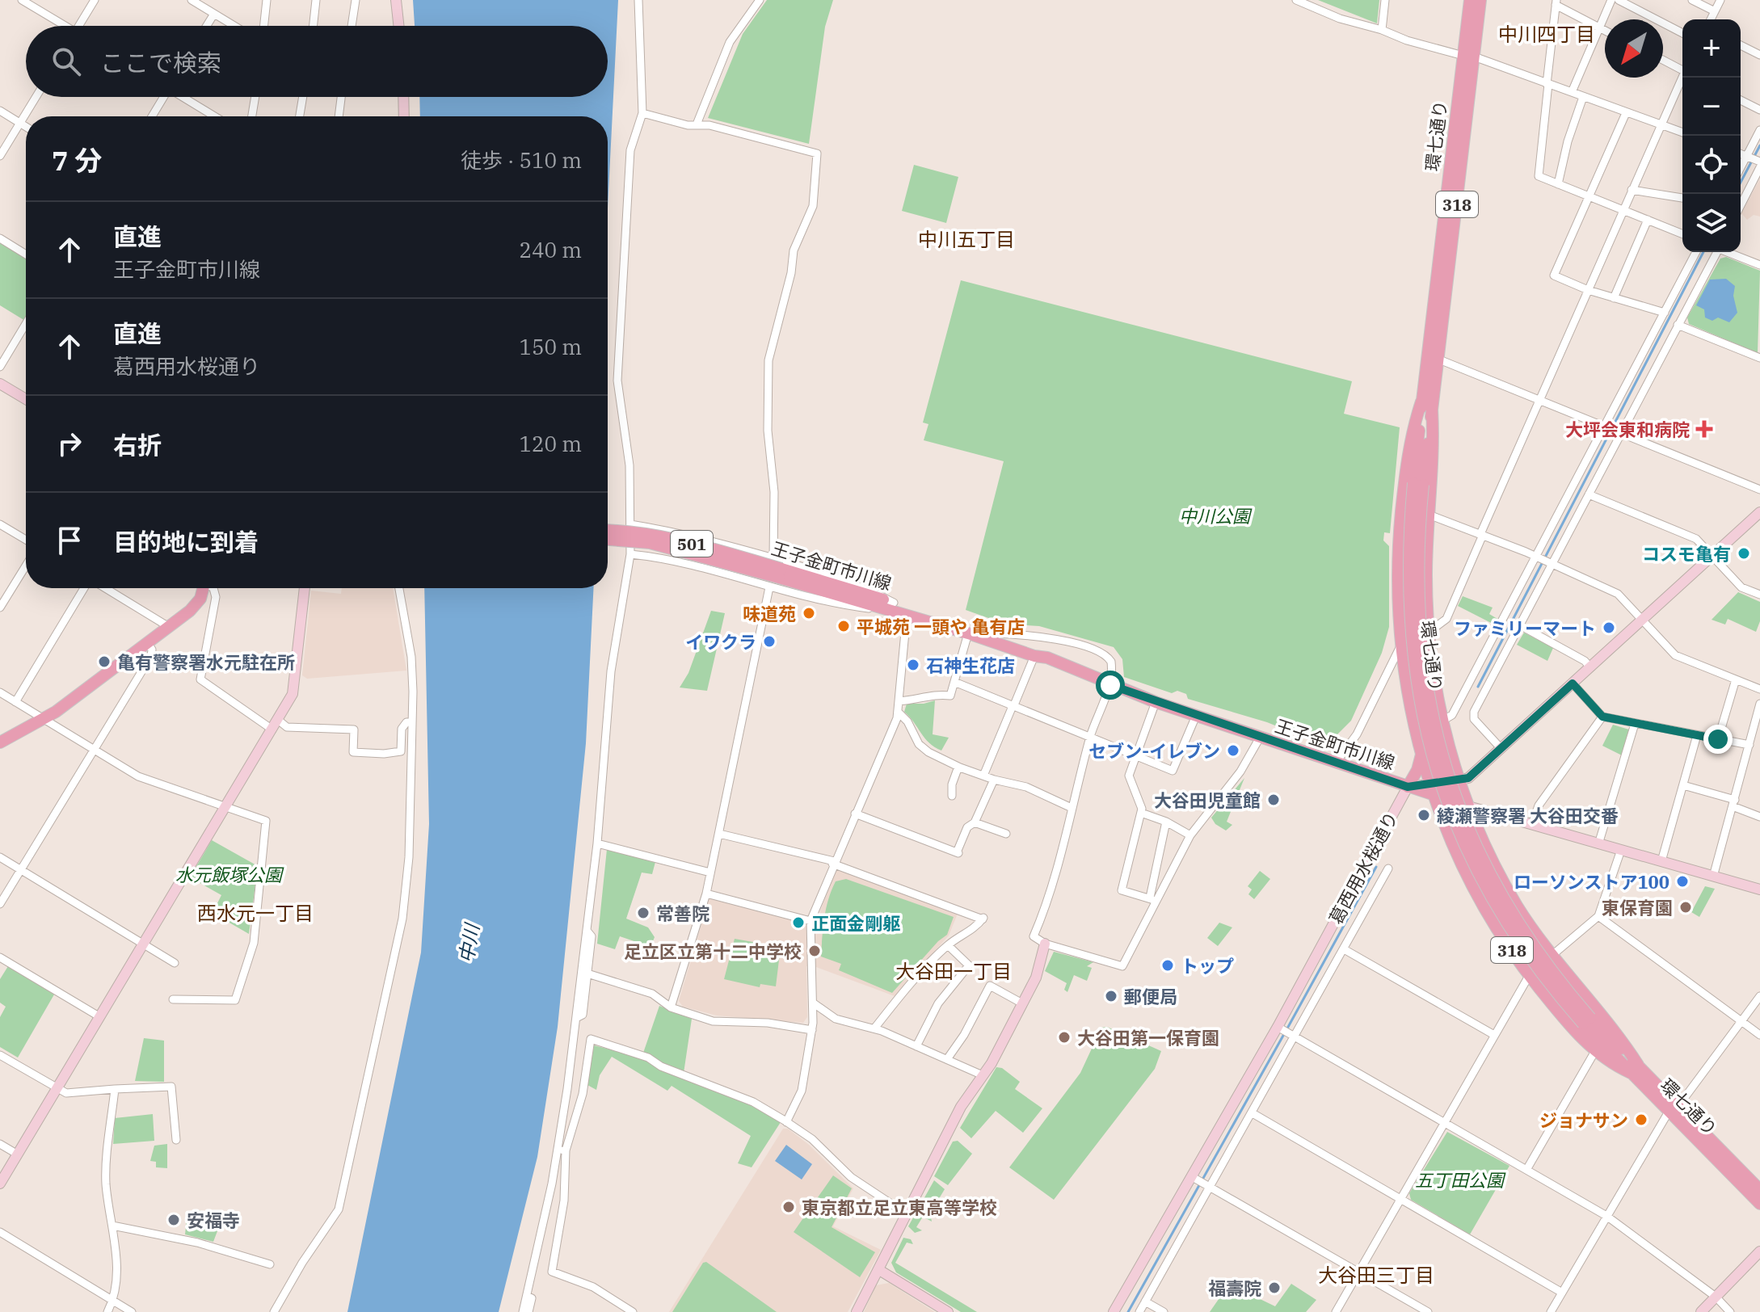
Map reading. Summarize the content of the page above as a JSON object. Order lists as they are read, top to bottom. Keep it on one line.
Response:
{"streets":{"main road":["環七通り","318","501","王子金町市川線"],"street":["葛西用水桜通り"]},"crossings":[["環七通り","318"],["318","王子金町市川線"],["王子金町市川線","葛西用水桜通り"]],"districts":["中川四丁目","中川五丁目","西水元一丁目","大谷田一丁目","大谷田三丁目"],"water":["中川"],"parks":["中川公園","水元飯塚公園","五丁田公園"],"places":{"health":["大坪会東和病院"],"other":["コスモ亀有","味道苑","平城苑 一頭や 亀有店","ファミリーマート","イワクラ","亀有警察署水元駐在所","石神生花店","セブン-イレブン","大谷田児童館","綾瀬警察署 大谷田交番","ローソンストア100","東保育園","常善院","正面金剛躯","足立区立第十二中学校","トップ","郵便局","大谷田第一保育園","ジョナサン","東京都立足立東高等学校","安福寺","福壽院"]},"north":"bottom left","page":{"map_buttons":["+","−"],"search":"ここで検索","heading":["7 分","徒歩 · 510 m"],"list":[["直進","王子金町市川線","240 m"],["直進","葛西用水桜通り","150 m"],["右折","120 m"],"目的地に到着"]}}
